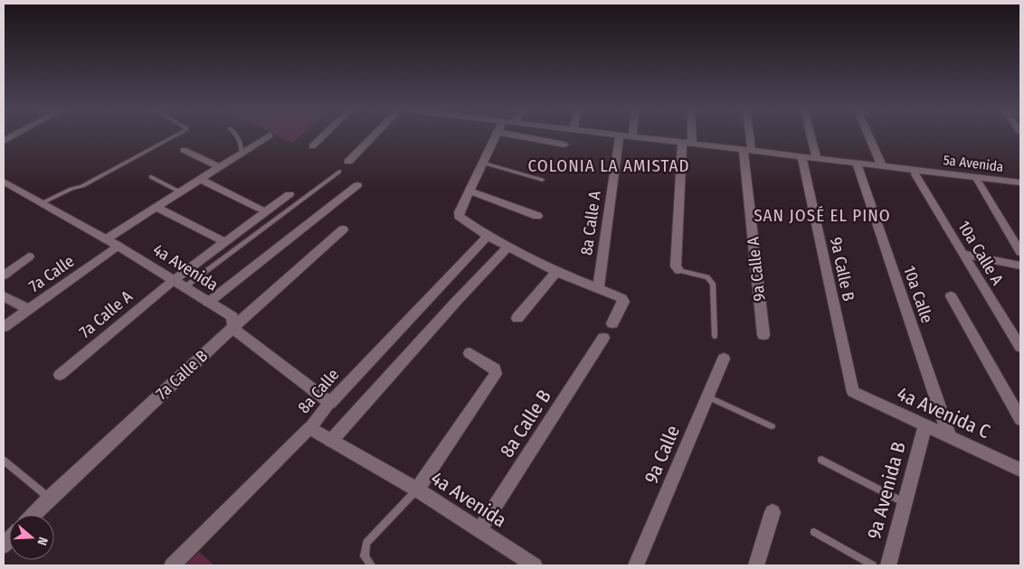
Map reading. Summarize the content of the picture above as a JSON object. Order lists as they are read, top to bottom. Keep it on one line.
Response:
{"streets":{"street":["5a Avenida","8a Calle A","10a Calle A","4a Avenida","9a Calle A","9a Calle B","7a Calle","10a Calle","7a Calle A","7a Calle B","8a Calle","4a Avenida C","8a Calle B","9a Calle","9a Avenida B"]},"crossings":[["5a Avenida","9a Calle A"],["5a Avenida","9a Calle B"],["5a Avenida","10a Calle"],["4a Avenida","7a Calle"],["4a Avenida","7a Calle A"],["4a Avenida","7a Calle B"],["4a Avenida","8a Calle"],["4a Avenida","8a Calle B"],["9a Calle B","4a Avenida C"],["10a Calle","4a Avenida C"],["4a Avenida C","9a Avenida B"]],"districts":["COLONIA LA AMISTAD","SAN JOSÉ EL PINO"],"north":"right"}
